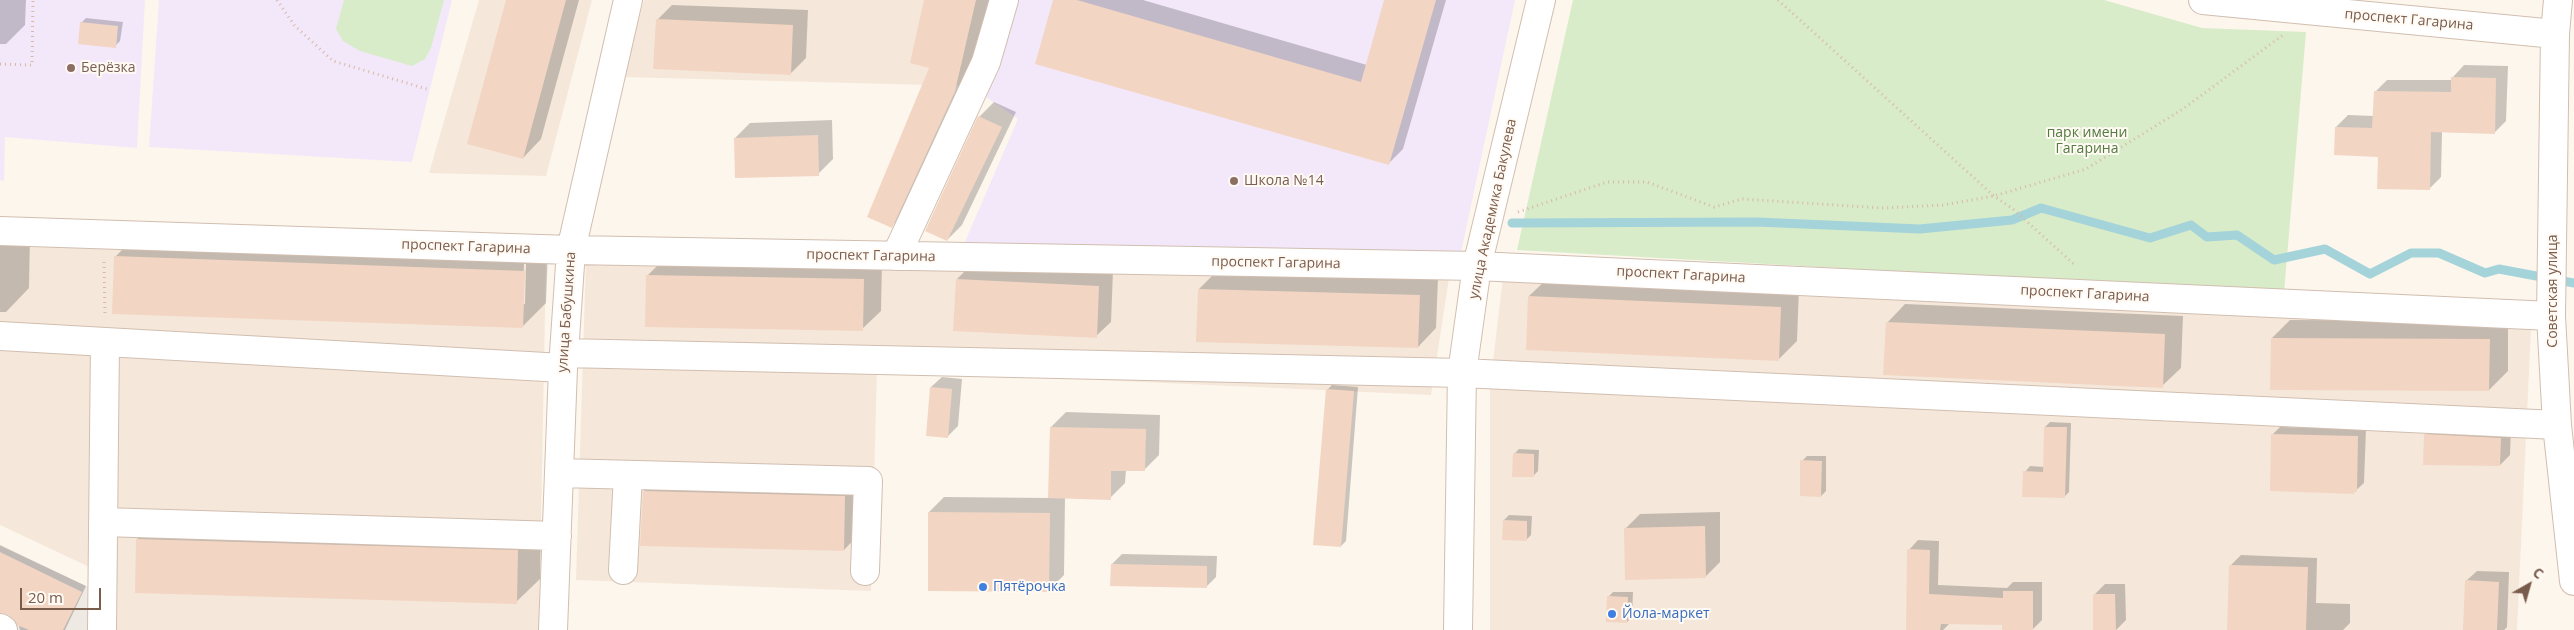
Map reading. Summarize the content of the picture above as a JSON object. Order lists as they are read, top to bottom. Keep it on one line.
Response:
{"streets":{"street":["проспект Гагарина","улица Академика Бакулева","Советская улица","улица Бабушкина"]},"crossings":[["проспект Гагарина","улица Академика Бакулева"],["проспект Гагарина","Советская улица"],["проспект Гагарина","улица Бабушкина"]],"parks":["парк имени Гагарина"],"places":["Берёзка","Школа №14","Пятёрочка","Йола-маркет"],"scale_bar":"20 m","north":"top right"}
